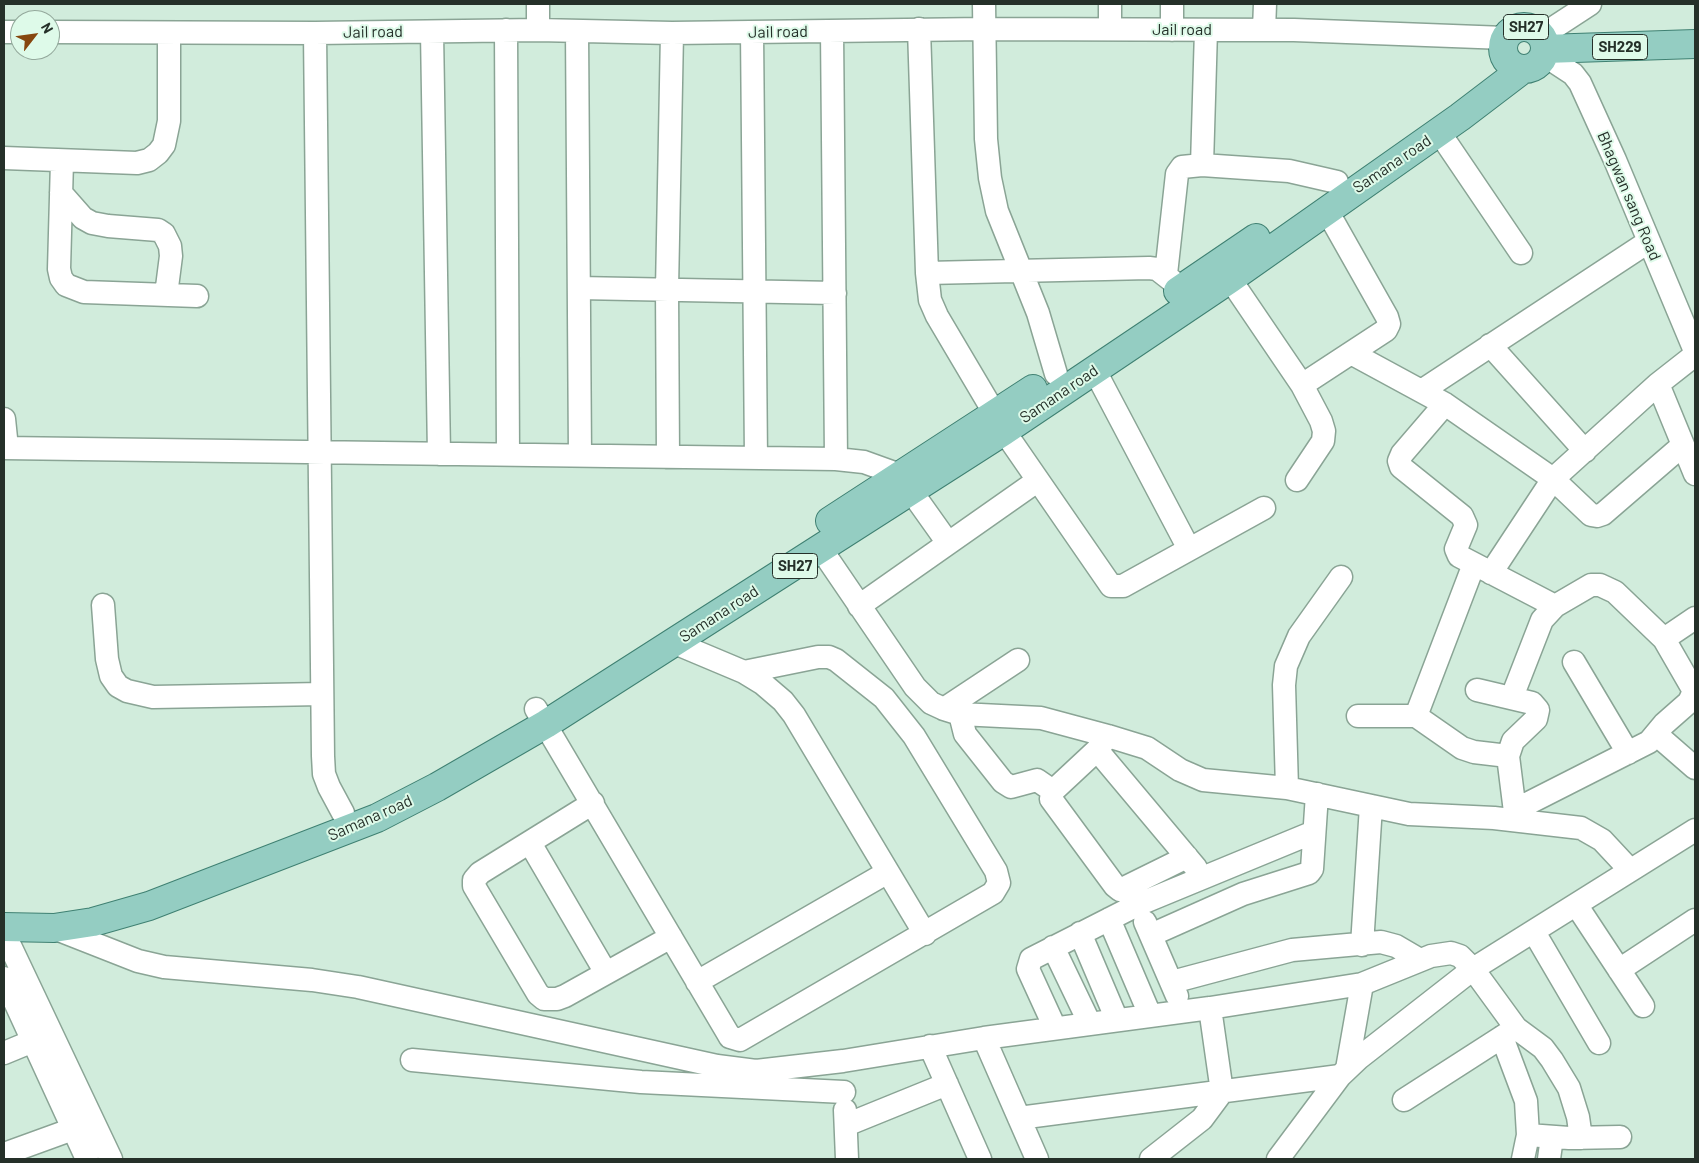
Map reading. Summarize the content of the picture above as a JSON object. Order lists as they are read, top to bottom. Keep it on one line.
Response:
{"streets":{"main road":["SH27","SH229","Samana road"],"street":["Jail road","Bhagwan sang Road"]},"crossings":[["Jail road","SH229"],["Jail road","Samana road"],["Jail road","Bhagwan sang Road"],["SH229","Samana road"],["SH229","Bhagwan sang Road"],["Samana road","Bhagwan sang Road"]],"north":"top right"}
